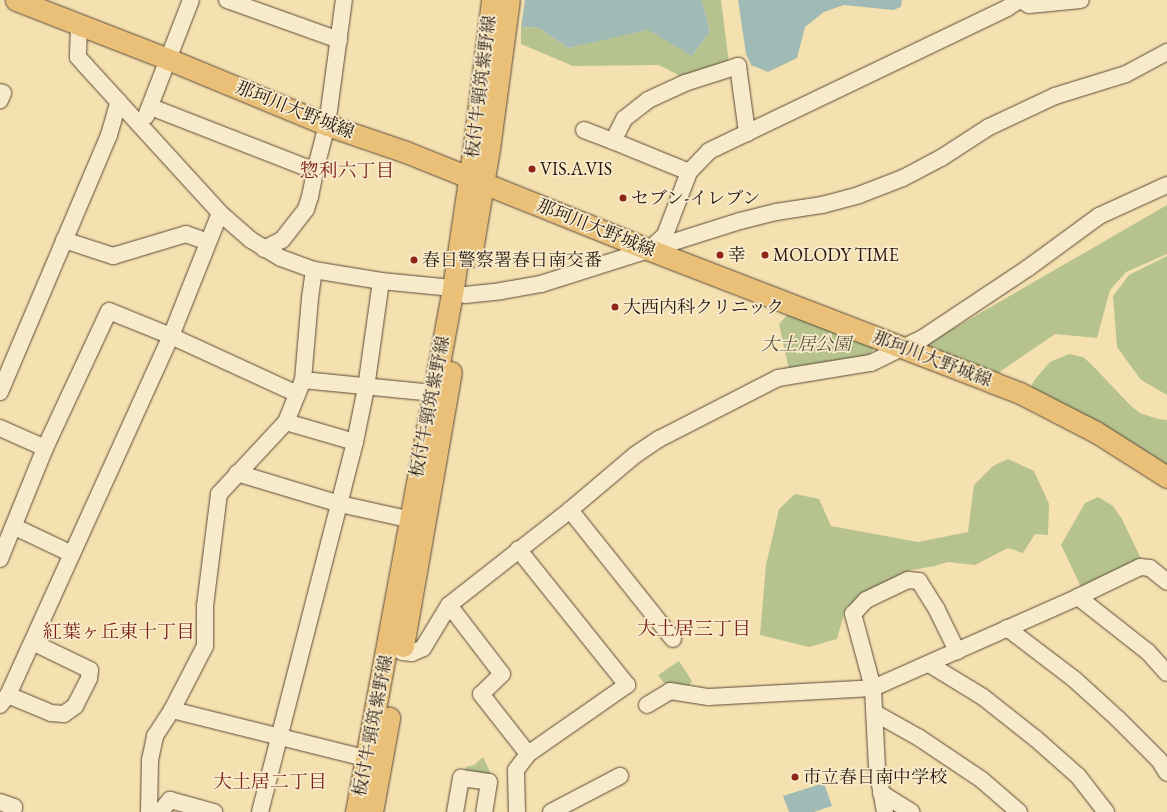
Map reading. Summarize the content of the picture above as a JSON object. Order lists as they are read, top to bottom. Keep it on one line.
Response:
{"streets":{"main road":["板付牛頸筑紫野線","那珂川大野城線"]},"crossings":[["板付牛頸筑紫野線","那珂川大野城線"]],"districts":["惣利六丁目","大土居三丁目","紅葉ヶ丘東十丁目","大土居二丁目"],"parks":["大土居公園"],"places":["VIS.A.VIS","セブン-イレブン","幸","MOLODY TIME","春日警察署春日南交番","大西内科クリニック","市立春日南中学校"]}
